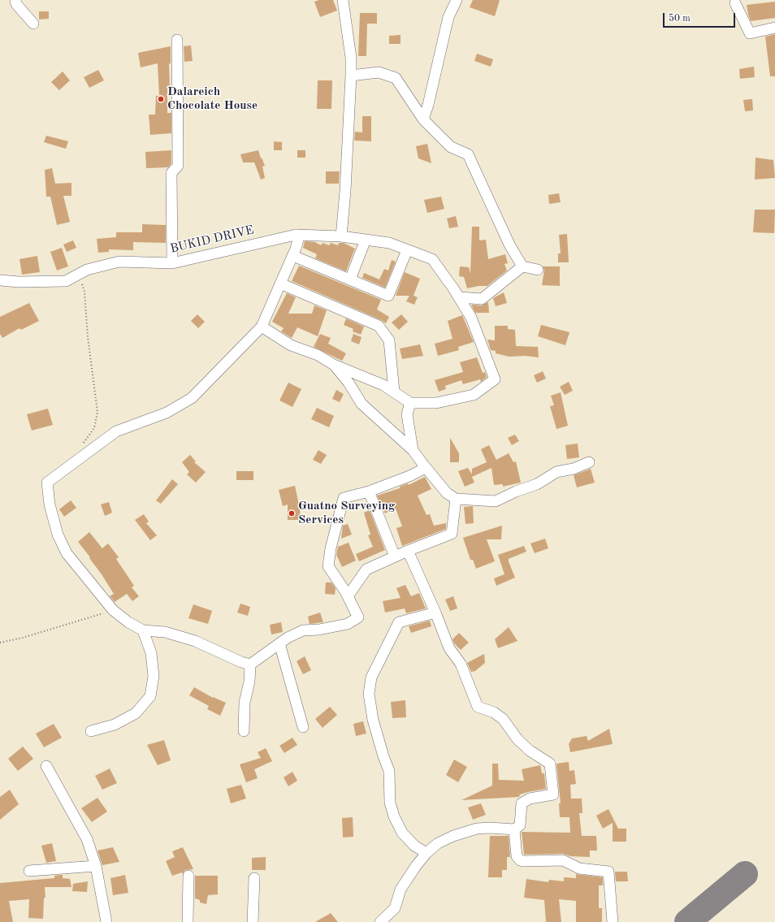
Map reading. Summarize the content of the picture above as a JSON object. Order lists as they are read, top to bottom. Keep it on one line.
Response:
{"streets":{"street":["BUKID DRIVE"]},"places":["Dalareich Chocolate House","Guatno Surveying Services"],"scale_bar":"50 m"}
